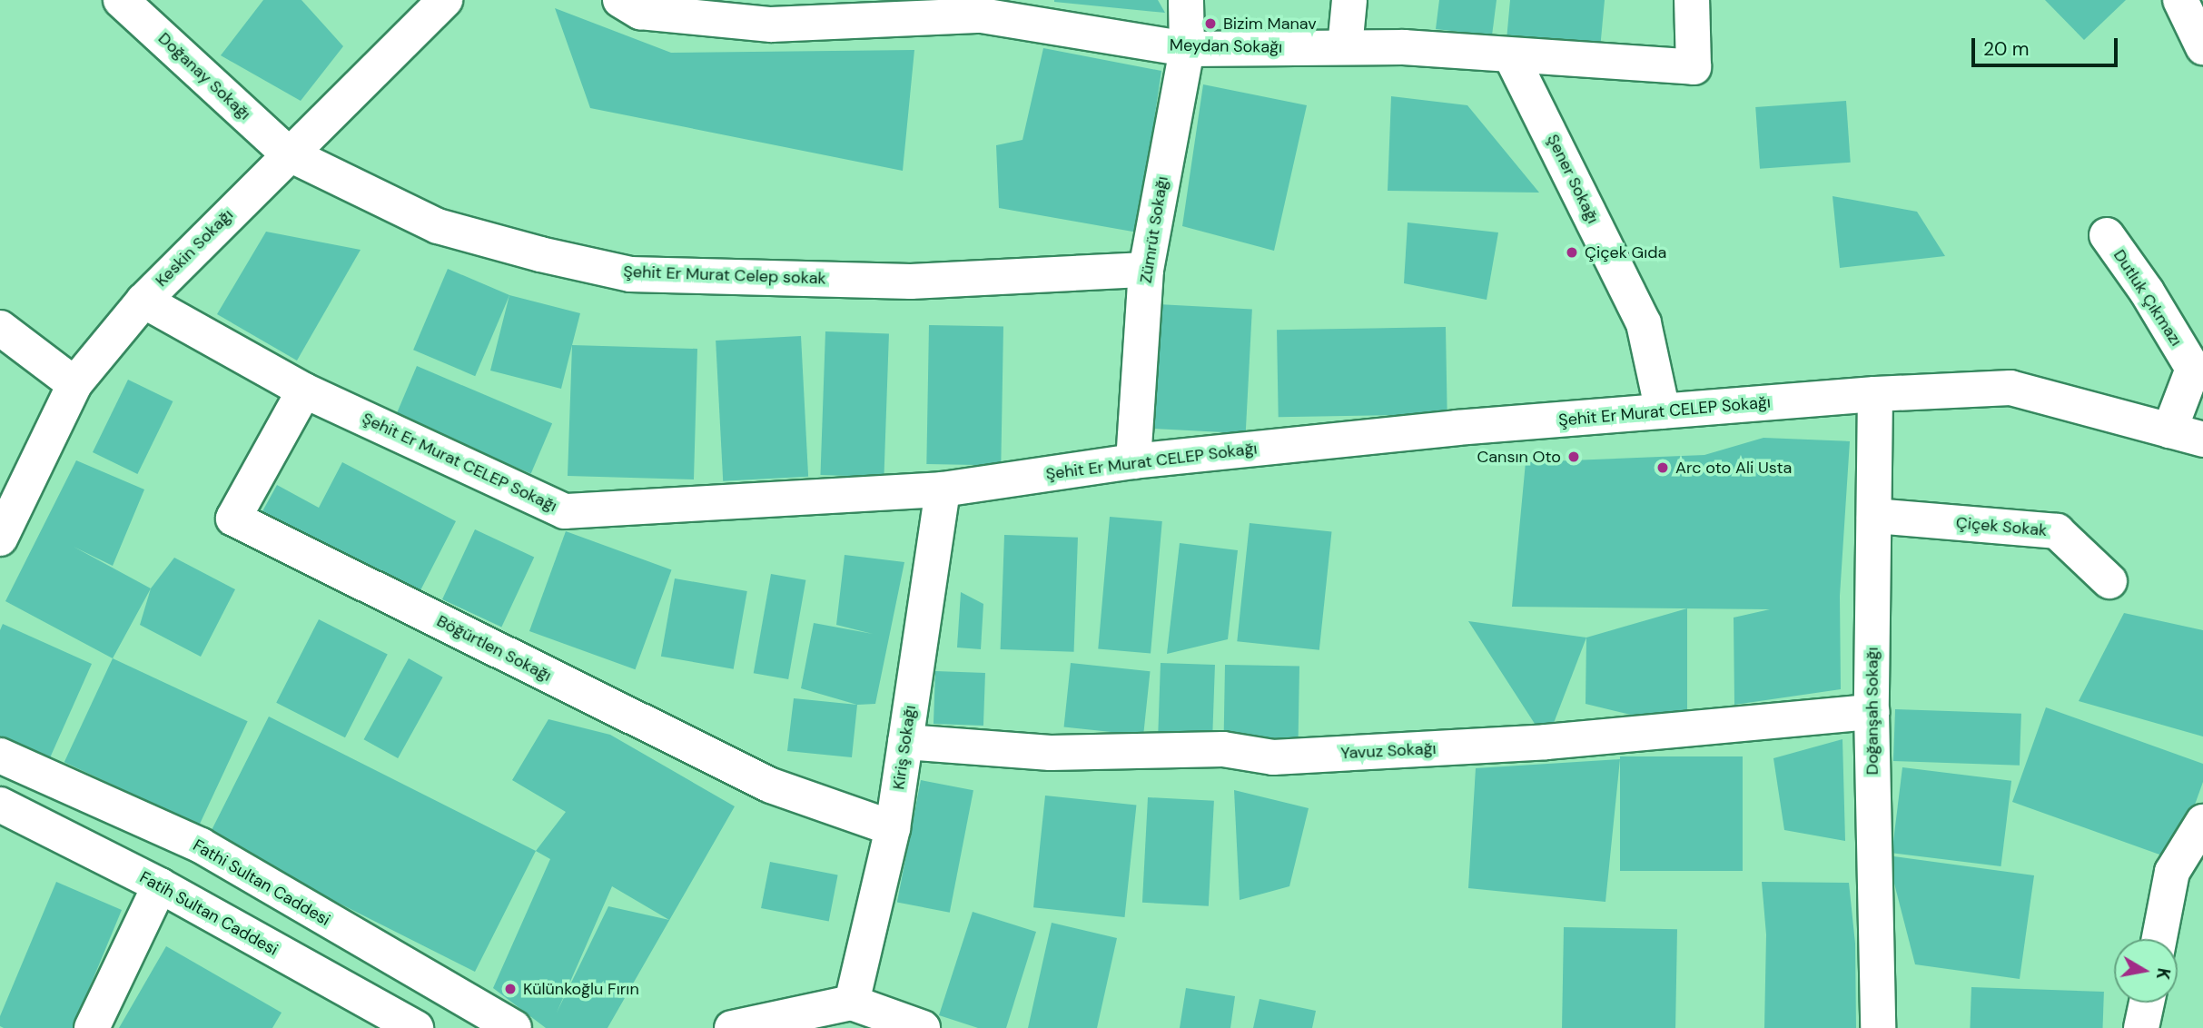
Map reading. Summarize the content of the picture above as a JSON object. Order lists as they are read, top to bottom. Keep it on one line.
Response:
{"streets":{"street":["Meydan Sokağı","Doğanay Sokağı","Şener Sokağı","Zümrüt Sokağı","Keskin Sokağı","Şehit Er Murat Celep sokak","Dutluk Çıkmazı","Şehit Er Murat CELEP Sokağı","Çiçek Sokak","Böğürtlen Sokağı","Doğanşah Sokağı","Kiriş Sokağı","Yavuz Sokağı","Fathi Sultan Caddesi","Fatih Sultan Caddesi"]},"crossings":[["Meydan Sokağı","Şener Sokağı"],["Meydan Sokağı","Zümrüt Sokağı"],["Doğanay Sokağı","Keskin Sokağı"],["Doğanay Sokağı","Şehit Er Murat Celep sokak"],["Şener Sokağı","Şehit Er Murat CELEP Sokağı"],["Zümrüt Sokağı","Şehit Er Murat Celep sokak"],["Zümrüt Sokağı","Şehit Er Murat CELEP Sokağı"],["Keskin Sokağı","Şehit Er Murat Celep sokak"],["Keskin Sokağı","Şehit Er Murat CELEP Sokağı"],["Dutluk Çıkmazı","Şehit Er Murat CELEP Sokağı"],["Şehit Er Murat CELEP Sokağı","Böğürtlen Sokağı"],["Şehit Er Murat CELEP Sokağı","Doğanşah Sokağı"],["Şehit Er Murat CELEP Sokağı","Kiriş Sokağı"],["Çiçek Sokak","Doğanşah Sokağı"],["Böğürtlen Sokağı","Kiriş Sokağı"],["Doğanşah Sokağı","Yavuz Sokağı"],["Kiriş Sokağı","Yavuz Sokağı"]],"places":["Bizim Manav","Çiçek Gıda","Cansın Oto","Arc oto Ali Usta","Külünkoğlu Fırın"],"scale_bar":"20 m","north":"right"}
